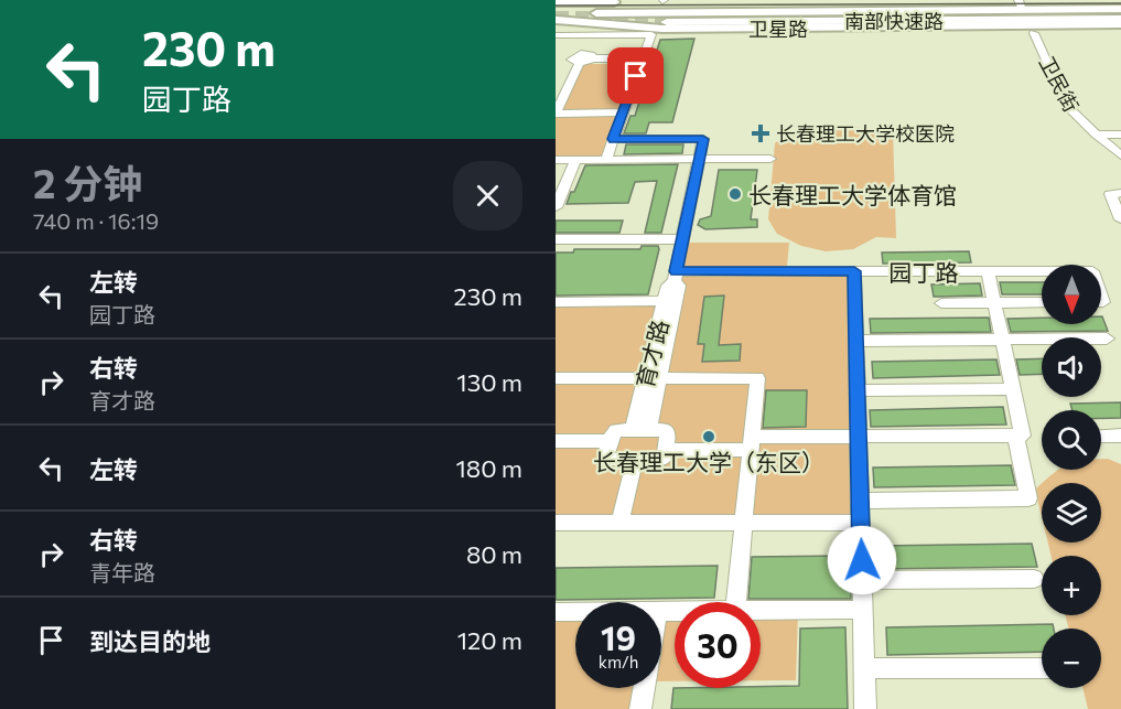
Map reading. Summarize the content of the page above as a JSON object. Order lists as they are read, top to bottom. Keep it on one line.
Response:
{"streets":{"highway":["南部快速路"],"main road":["卫星路"],"street":["卫民街","园丁路","育才路"]},"crossings":[["南部快速路","卫星路"],["园丁路","育才路"]],"places":{"health":["长春理工大学校医院"],"other":["长春理工大学体育馆","长春理工大学（东区）"]},"north":"bottom","page":{"turn":["230 m","园丁路"],"heading":["2 分钟","740 m · 16:19"],"list":[{"name":"左转","note":"园丁路","value":"230 m"},{"name":"右转","note":"育才路","value":"130 m"},{"name":"左转","value":"180 m"},{"name":"右转","note":"青年路","value":"80 m"},{"name":"到达目的地","value":"120 m"}],"map_buttons":["+","−"],"speed":"19 km/h","limit":"30"}}
